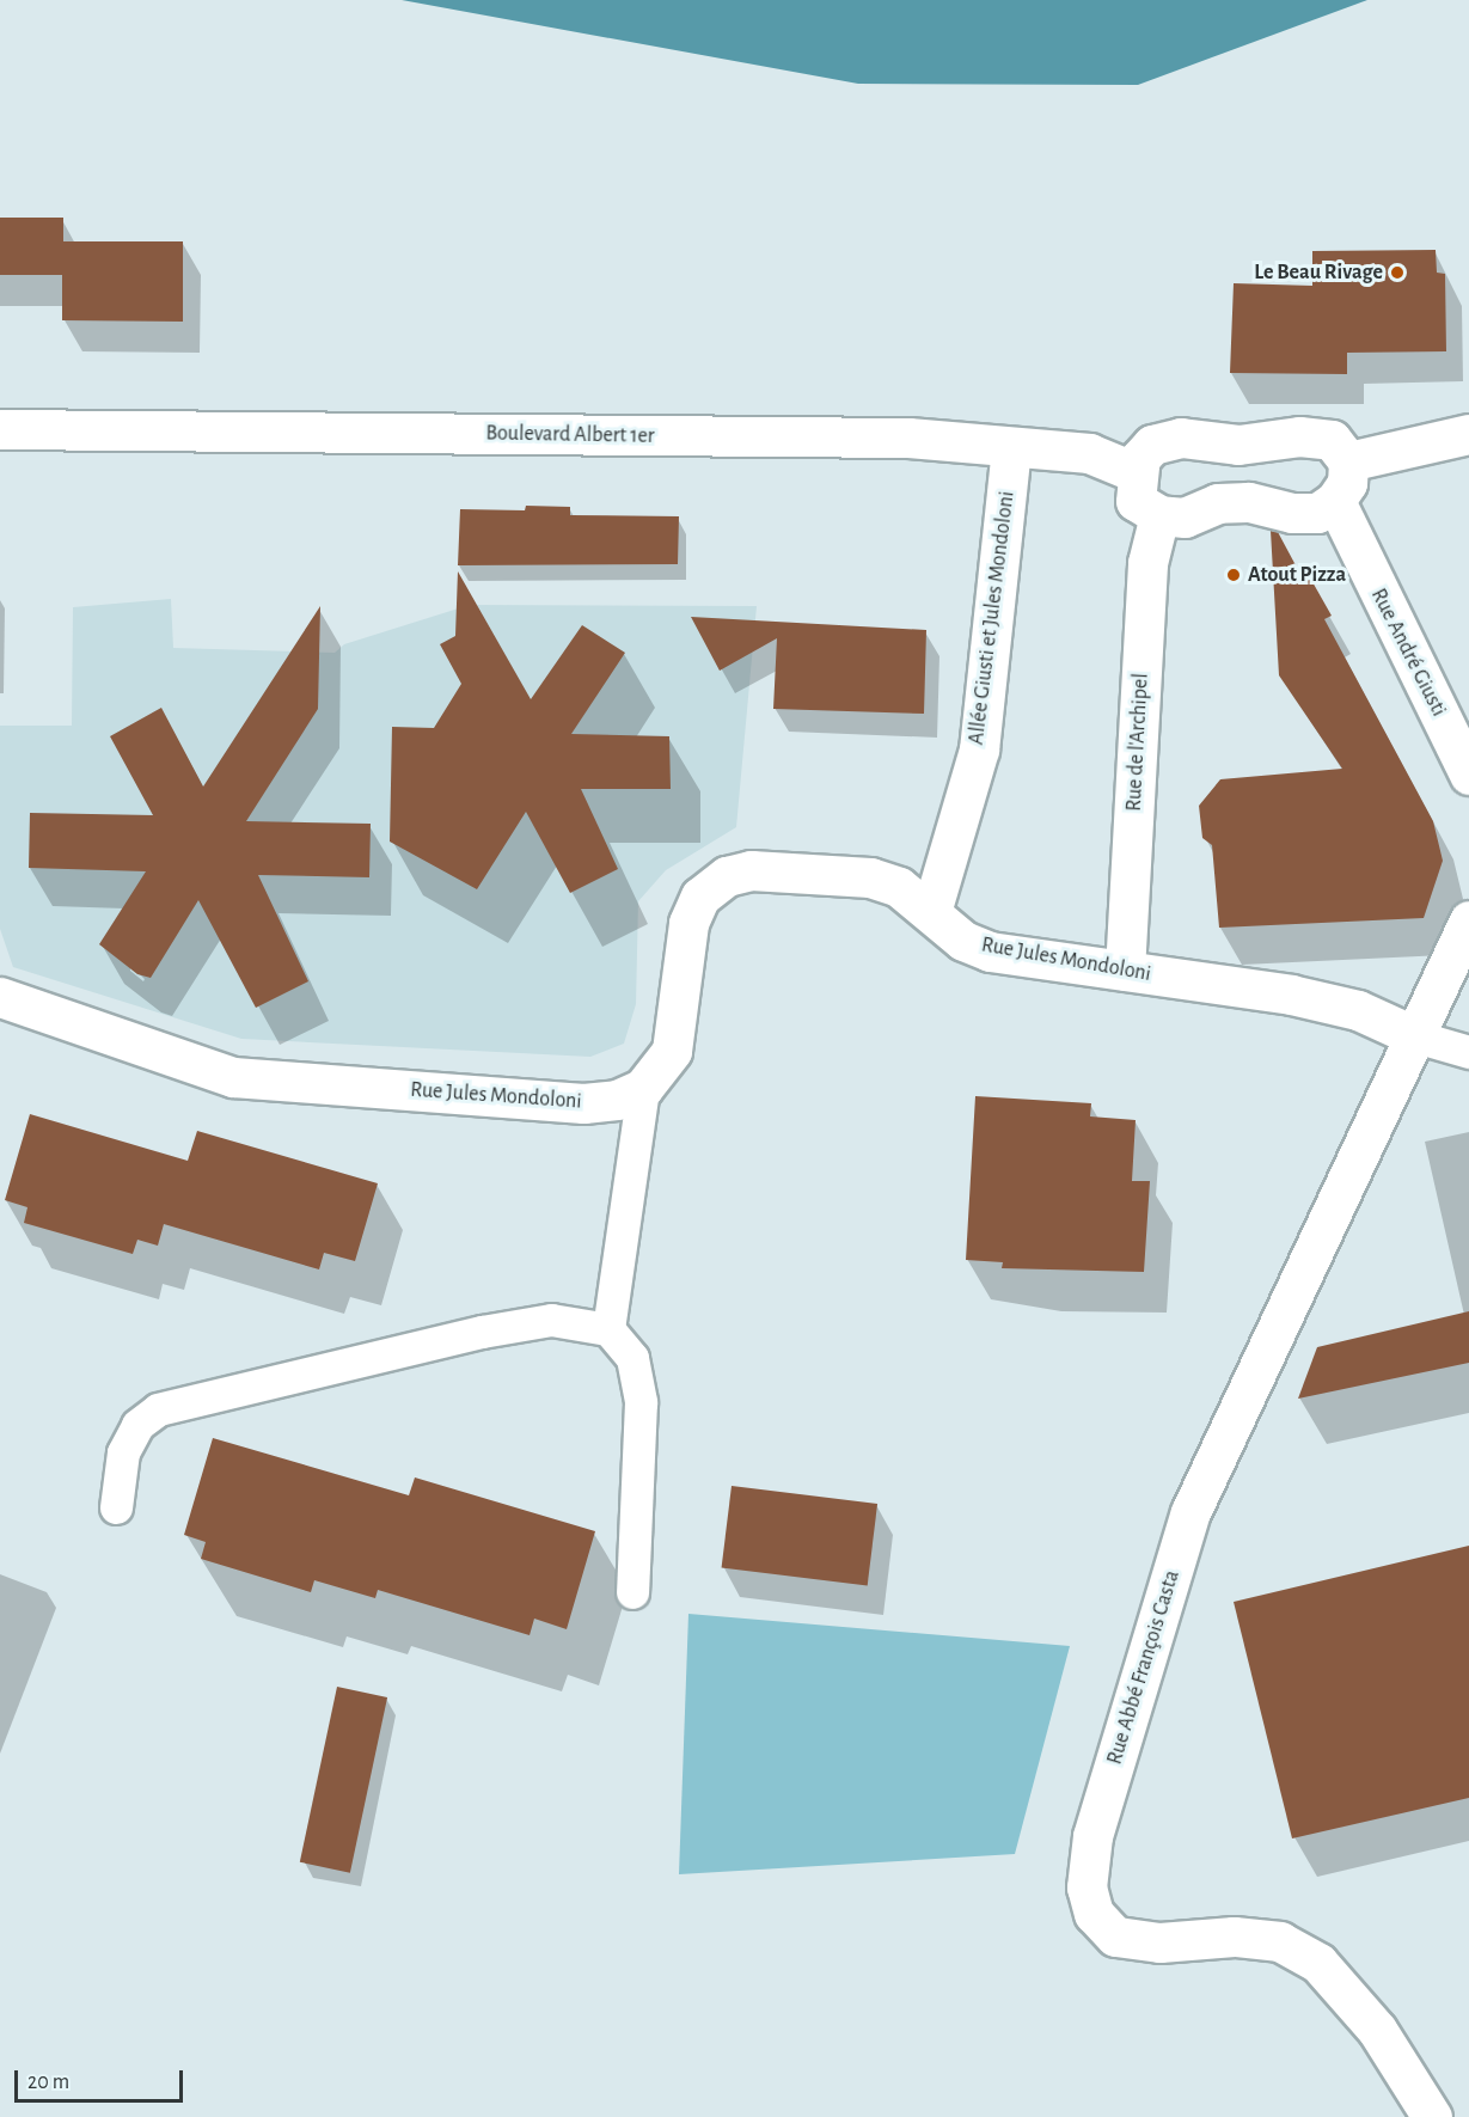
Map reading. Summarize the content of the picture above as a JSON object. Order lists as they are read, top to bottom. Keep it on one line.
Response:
{"streets":{"street":["Boulevard Albert 1er","Allée Giusti et Jules Mondoloni","Rue André Giusti","Rue de l'Archipel","Rue Jules Mondoloni","Rue Abbé François Casta"]},"crossings":[["Boulevard Albert 1er","Allée Giusti et Jules Mondoloni"],["Allée Giusti et Jules Mondoloni","Rue Jules Mondoloni"],["Rue de l'Archipel","Rue Jules Mondoloni"],["Rue Jules Mondoloni","Rue Abbé François Casta"]],"places":["Le Beau Rivage","Atout Pizza"],"scale_bar":"20 m"}
